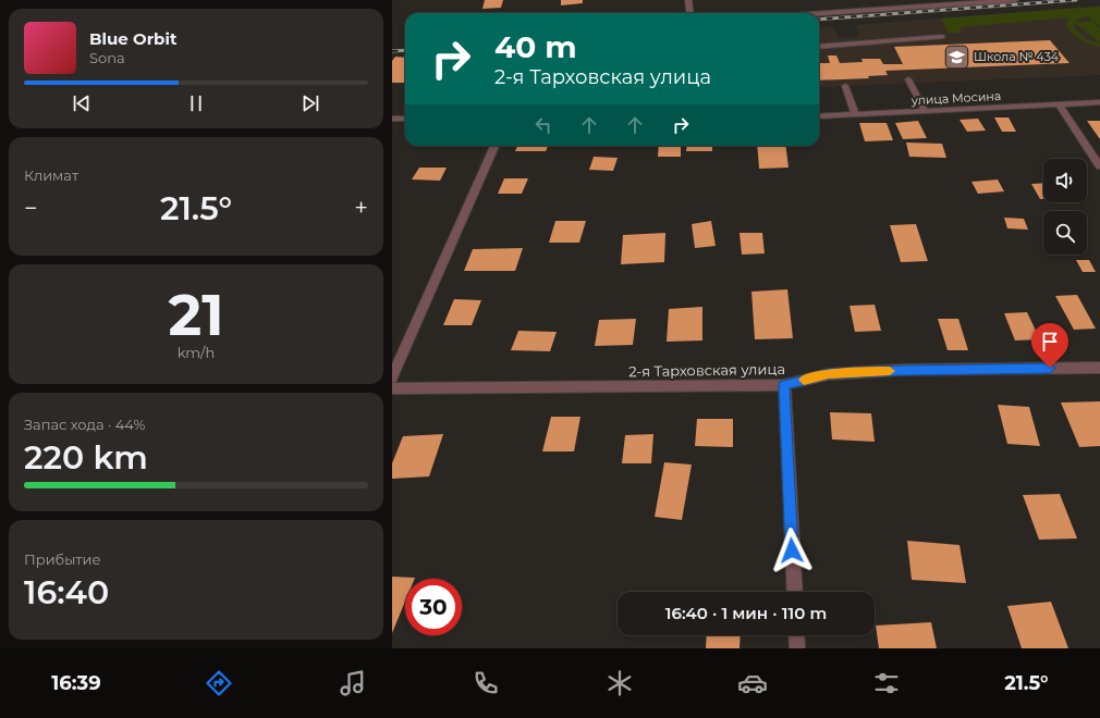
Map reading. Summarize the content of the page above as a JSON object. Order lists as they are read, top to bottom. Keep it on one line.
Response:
{"streets":{"street":["улица Мосина","2-я Тарховская улица"]},"places":{"school or university":["Школа № 434"]},"page":{"turn":["40 m","2-я Тарховская улица"],"song":["Blue Orbit","Sona"],"tile":["Климат",["21","km/h"],["Запас хода · 44%","220 km"],["Прибытие","16:40"]],"heat":["−","21.5°","+"],"limit":"30","trip":"16:40 · 1 мин · 110 m","tabs":["16:39","21.5°"]}}
